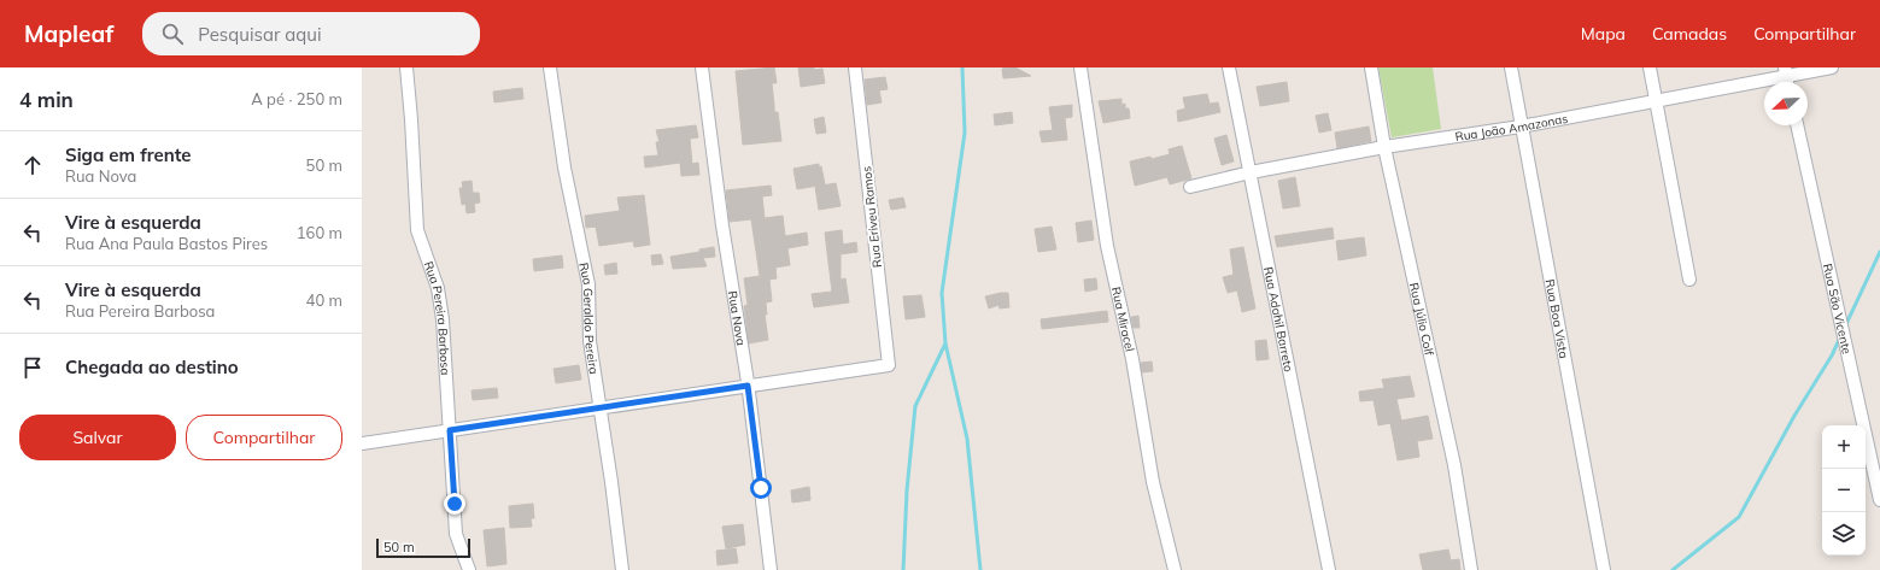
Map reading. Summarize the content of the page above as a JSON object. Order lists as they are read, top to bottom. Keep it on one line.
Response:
{"streets":{"street":["Rua João Amazonas","Rua Eriveu Ramos","Rua São Vicente","Rua Geraldo Pereira","Rua Nova","Rua Adahil Barreto","Rua Júlio Colf","Rua Pereira Barbosa","Rua Miracel","Rua Boa Vista"]},"crossings":[["Rua João Amazonas","Rua Adahil Barreto"],["Rua João Amazonas","Rua Júlio Colf"],["Rua João Amazonas","Rua Boa Vista"],["Rua Eriveu Ramos","Rua Nova"]],"scale_bar":"50 m","north":"bottom left","page":{"header":"Mapleaf","search":"Pesquisar aqui","nav":["Mapa","Camadas","Compartilhar"],"heading":["4 min","A pé · 250 m"],"list":[["Siga em frente","Rua Nova","50 m"],["Vire à esquerda","Rua Ana Paula Bastos Pires","160 m"],["Vire à esquerda","Rua Pereira Barbosa","40 m"],"Chegada ao destino"],"buttons":["Salvar","Compartilhar"],"map_buttons":["+","−"],"scale":"50 m"}}
